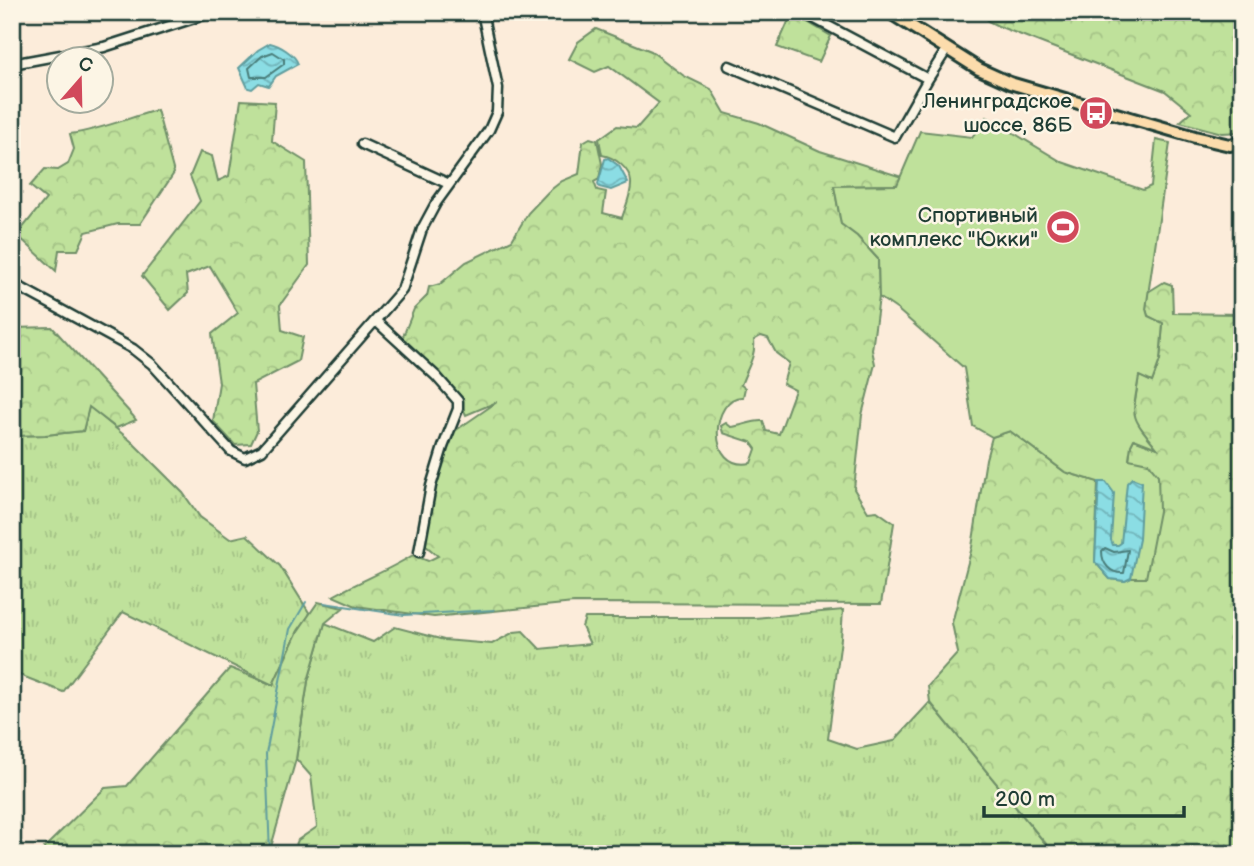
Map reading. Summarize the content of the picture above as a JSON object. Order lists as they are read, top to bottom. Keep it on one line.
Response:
{"places":{"bus stop":["Ленинградское шоссе, 86Б"],"sports":["Спортивный комплекс \"Юкки\""]},"scale_bar":"200 m","north":"top"}
